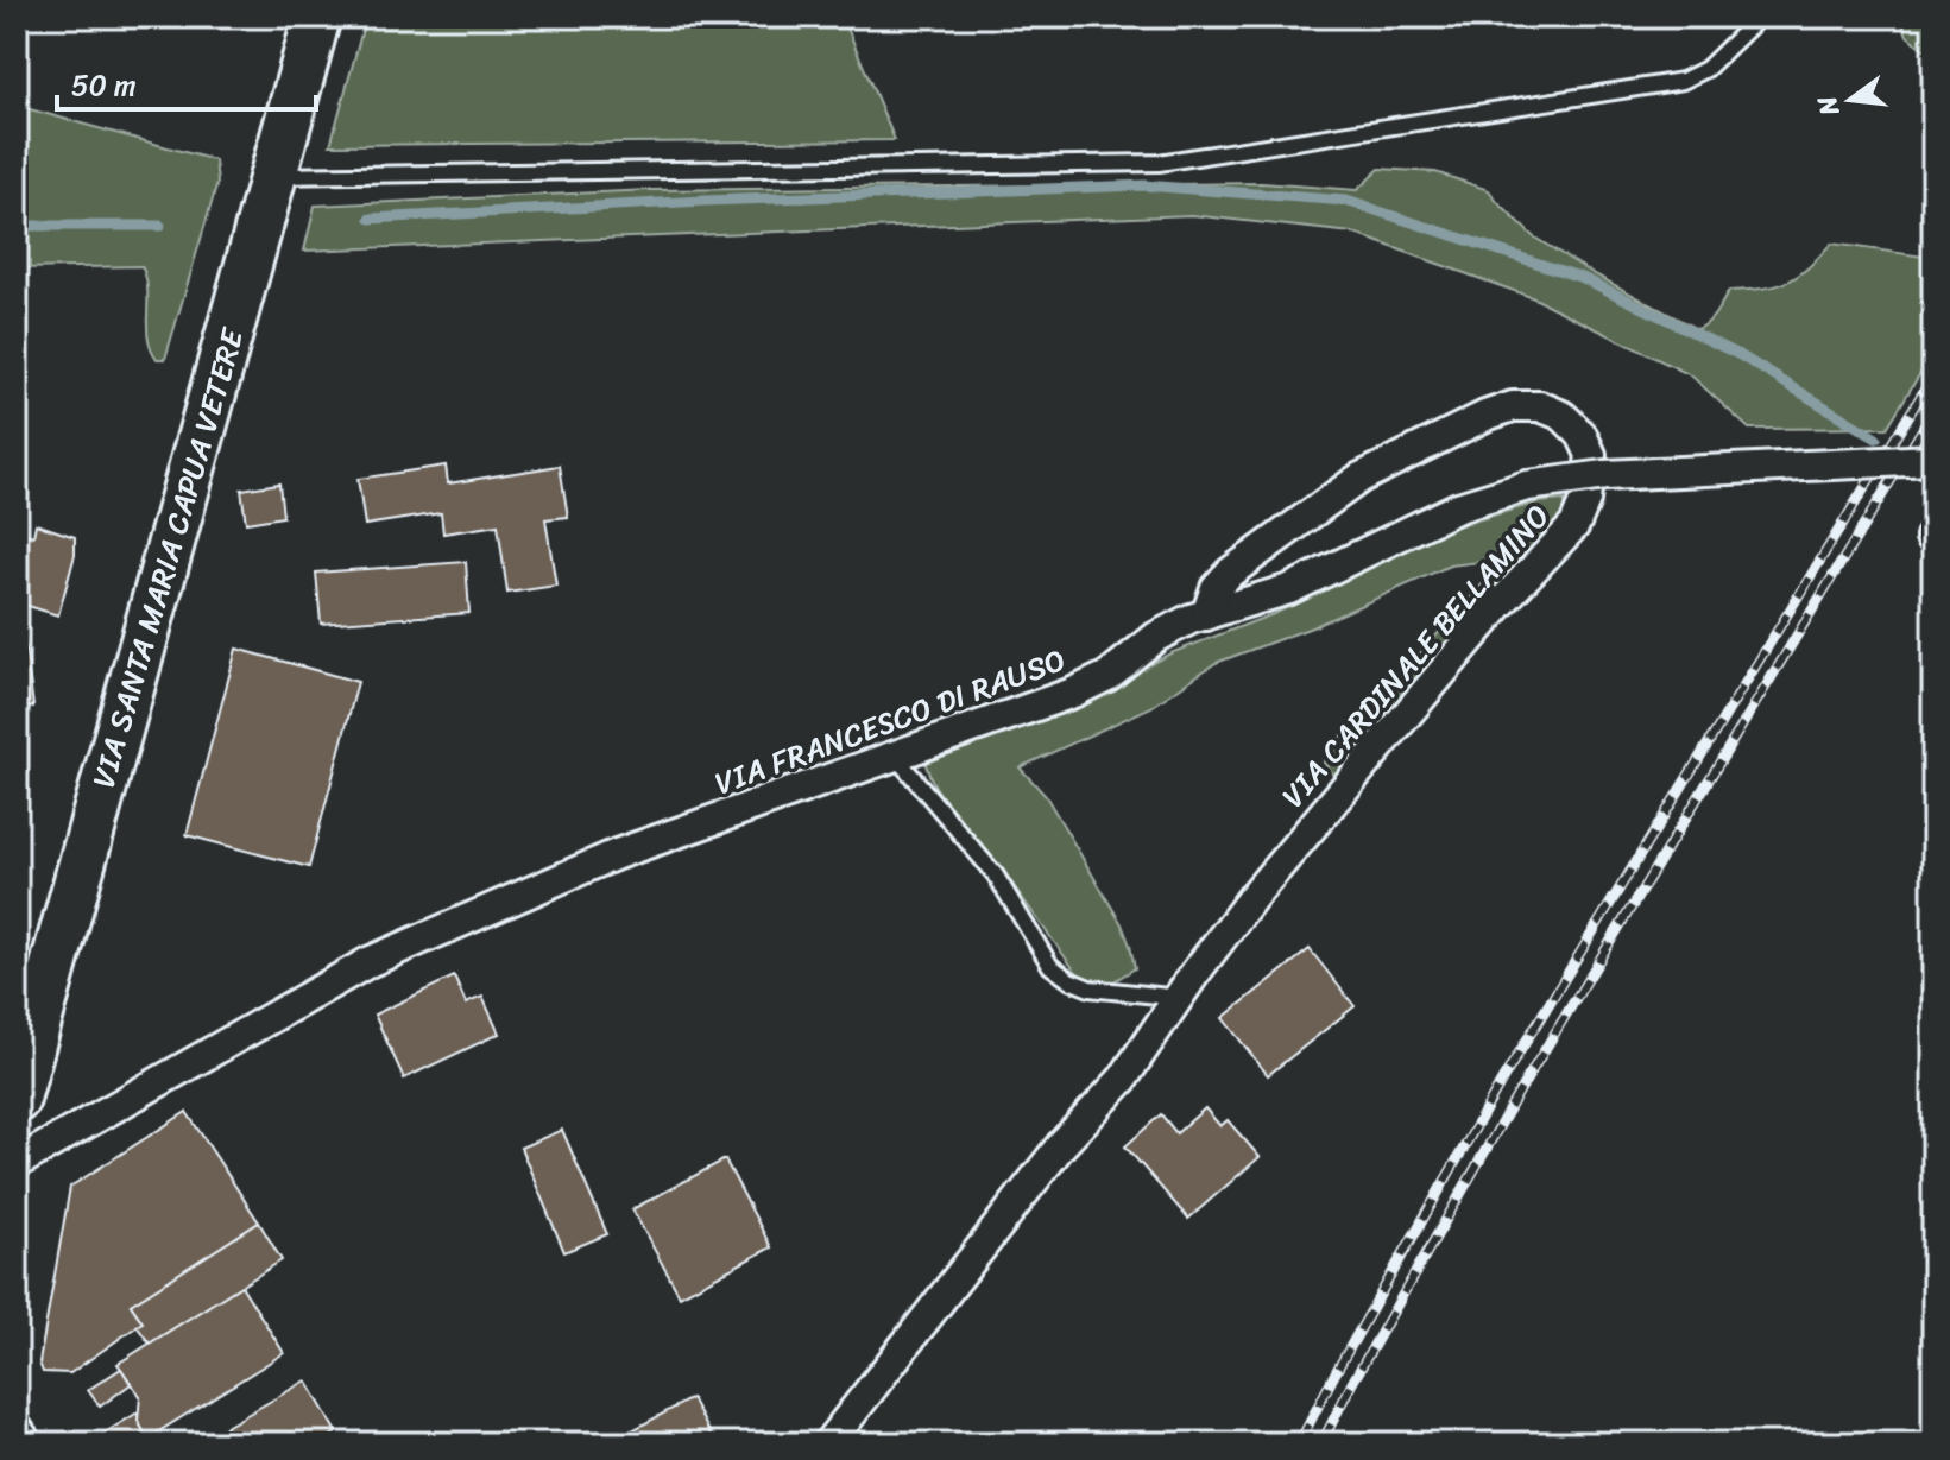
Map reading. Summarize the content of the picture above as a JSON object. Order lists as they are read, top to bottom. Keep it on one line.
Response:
{"streets":{"main road":["VIA SANTA MARIA CAPUA VETERE"],"street":["VIA CARDINALE BELLAMINO","VIA FRANCESCO DI RAUSO"]},"crossings":[["VIA CARDINALE BELLAMINO","VIA FRANCESCO DI RAUSO"]],"scale_bar":"50 m","north":"left"}
